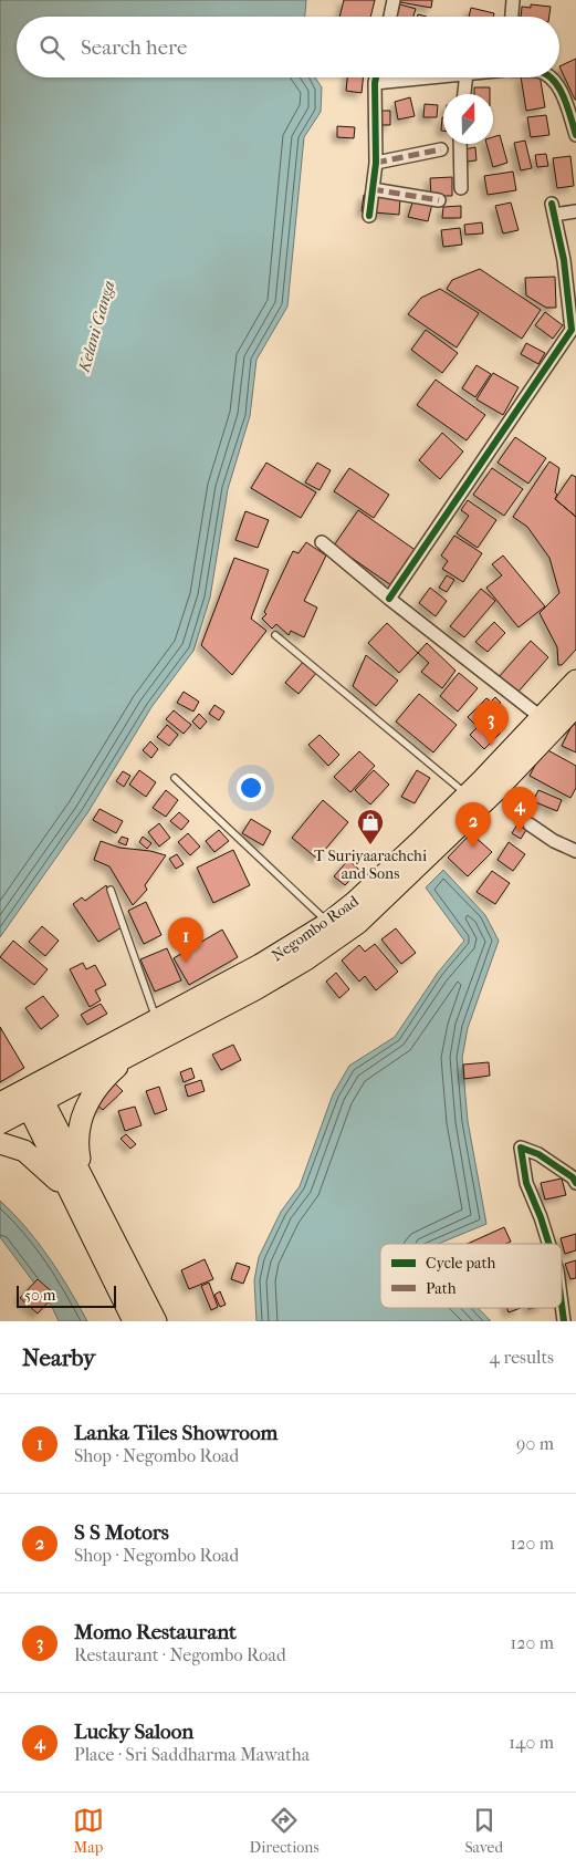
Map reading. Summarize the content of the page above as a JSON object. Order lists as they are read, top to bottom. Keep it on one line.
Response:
{"streets":{"highway":["Negombo Road"]},"water":["Kelani Ganga"],"places":{"shop":["T Suriyaarachchi and Sons"]},"legend":["Cycle path","Path"],"scale_bar":"50 m","north":"top","page":{"search":"Search here","pins":["3","4","2","1"],"scale":"50 m","heading":["Nearby","4 results"],"list":[{"mark":"1","name":"Lanka Tiles Showroom","note":"Shop · Negombo Road","value":"90 m"},{"mark":"2","name":"S S Motors","note":"Shop · Negombo Road","value":"120 m"},{"mark":"3","name":"Momo Restaurant","note":"Restaurant · Negombo Road","value":"120 m"},{"mark":"4","name":"Lucky Saloon","note":"Place · Sri Saddharma Mawatha","value":"140 m"}],"nav":["Map","Directions","Saved"]}}
